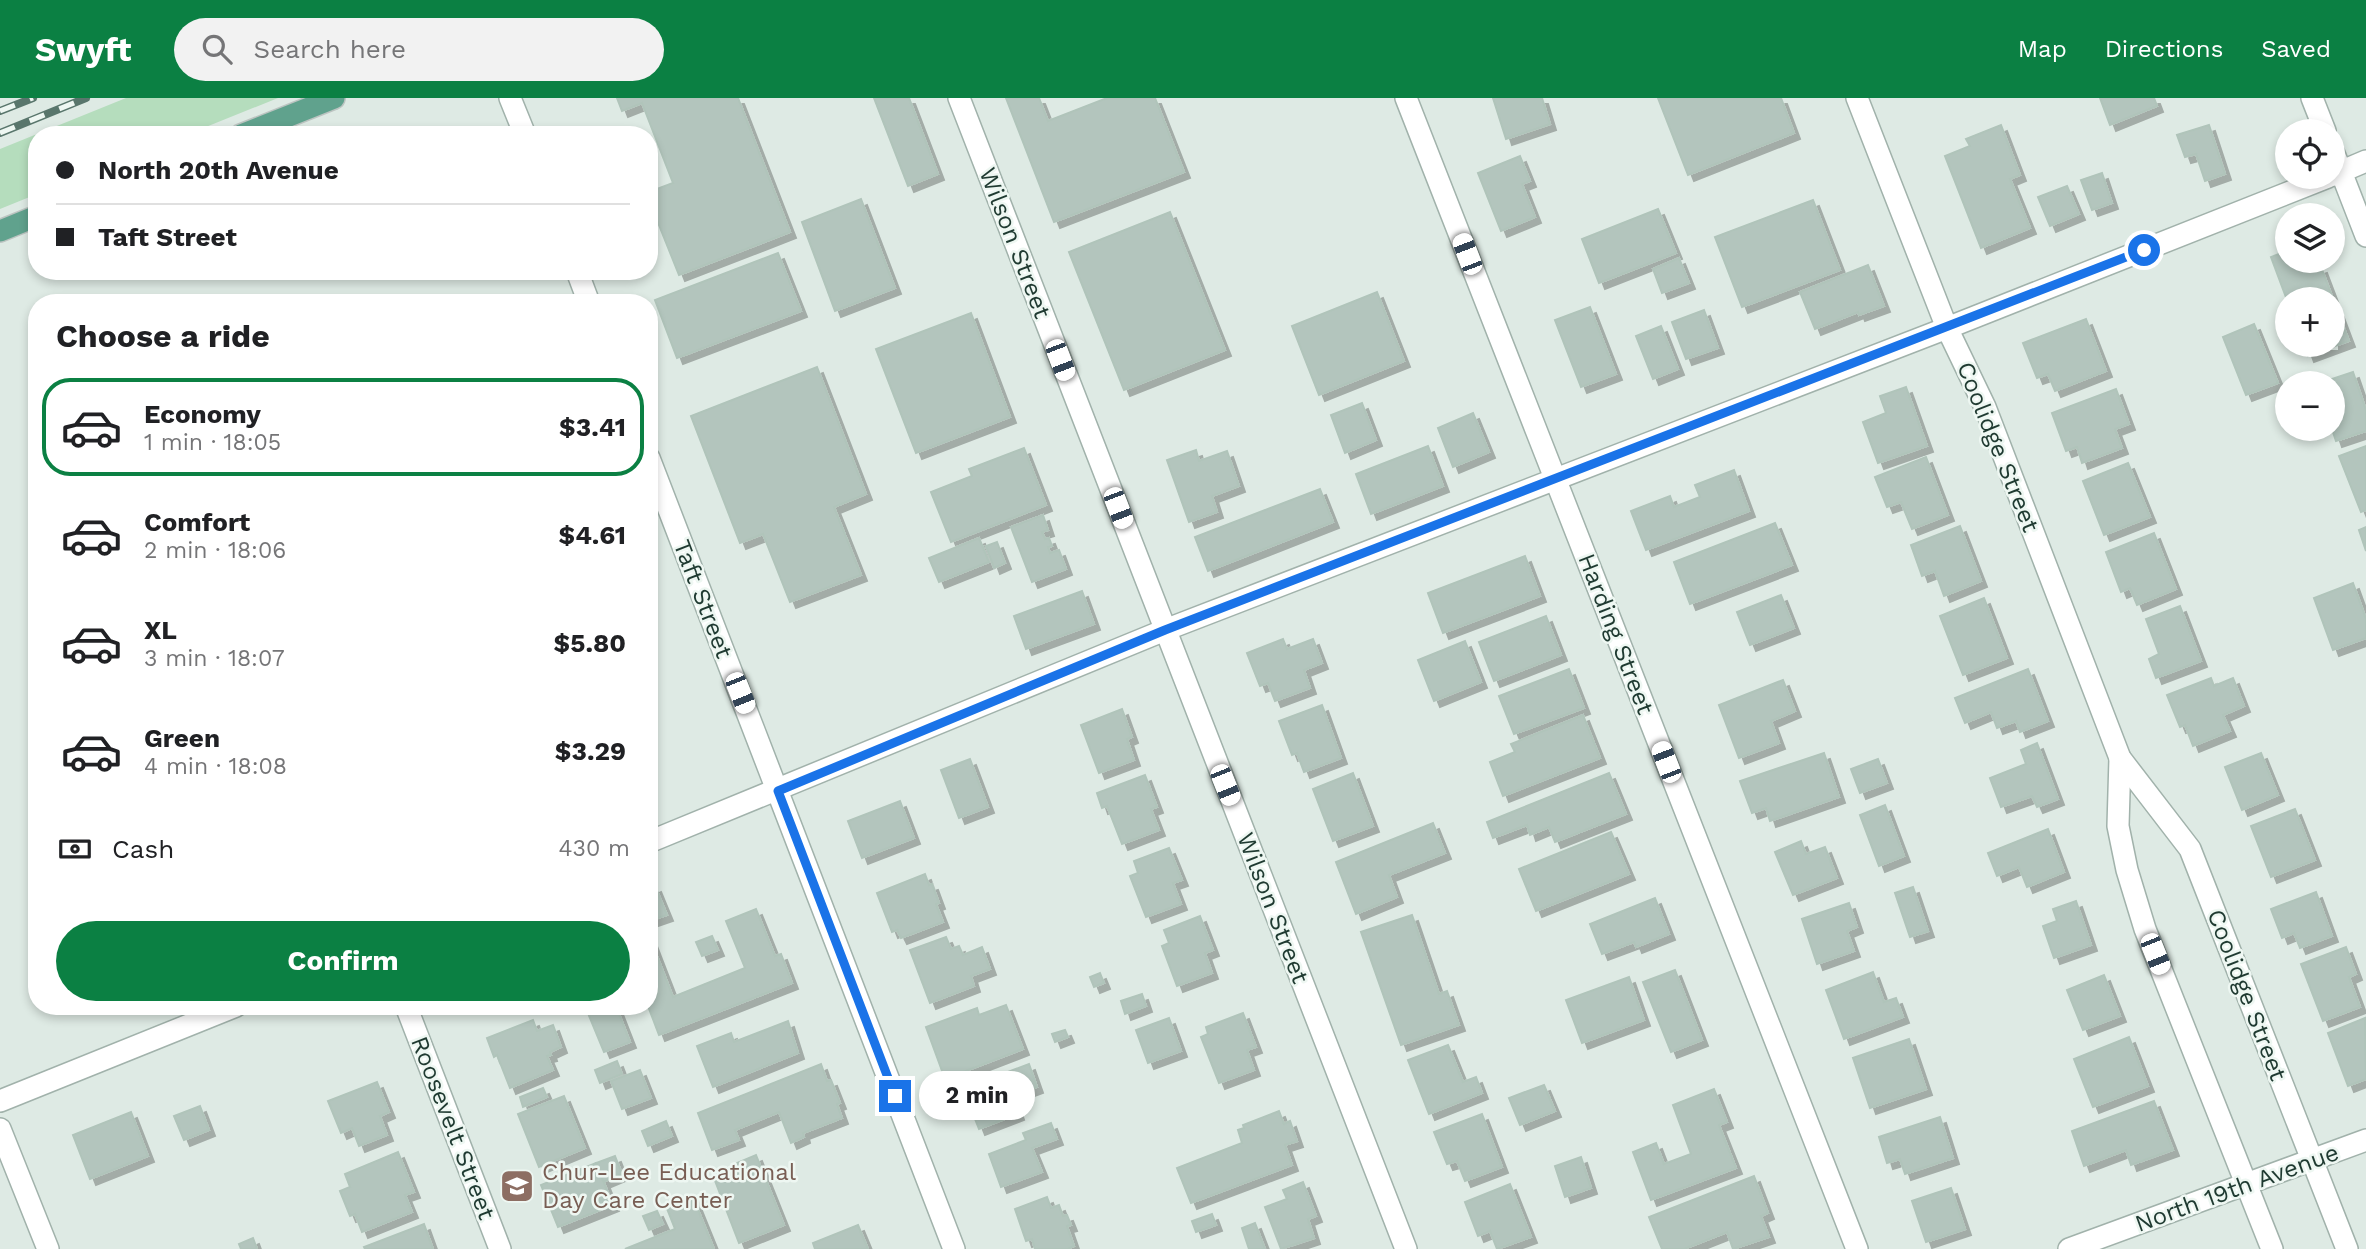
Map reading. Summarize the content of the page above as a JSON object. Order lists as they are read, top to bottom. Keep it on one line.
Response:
{"streets":{"street":["Wilson Street","Coolidge Street","Taft Street","Harding Street","Roosevelt Street","North 19th Avenue"]},"crossings":[["Coolidge Street","North 19th Avenue"]],"places":{"school or university":["Chur-Lee Educational Day Care Center"]},"page":{"header":"Swyft","search":"Search here","nav":["Map","Directions","Saved"],"map_buttons":["+","−"],"banner":["North 20th Avenue","Taft Street"],"heading":"Choose a ride","list":[{"name":"Economy","note":"1 min · 18:05","value":"$3.41"},{"name":"Comfort","note":"2 min · 18:06","value":"$4.61"},{"name":"XL","note":"3 min · 18:07","value":"$5.80"},{"name":"Green","note":"4 min · 18:08","value":"$3.29"}],"pay":["Cash","430 m"],"buttons":"Confirm","bubble":"2 min"}}
